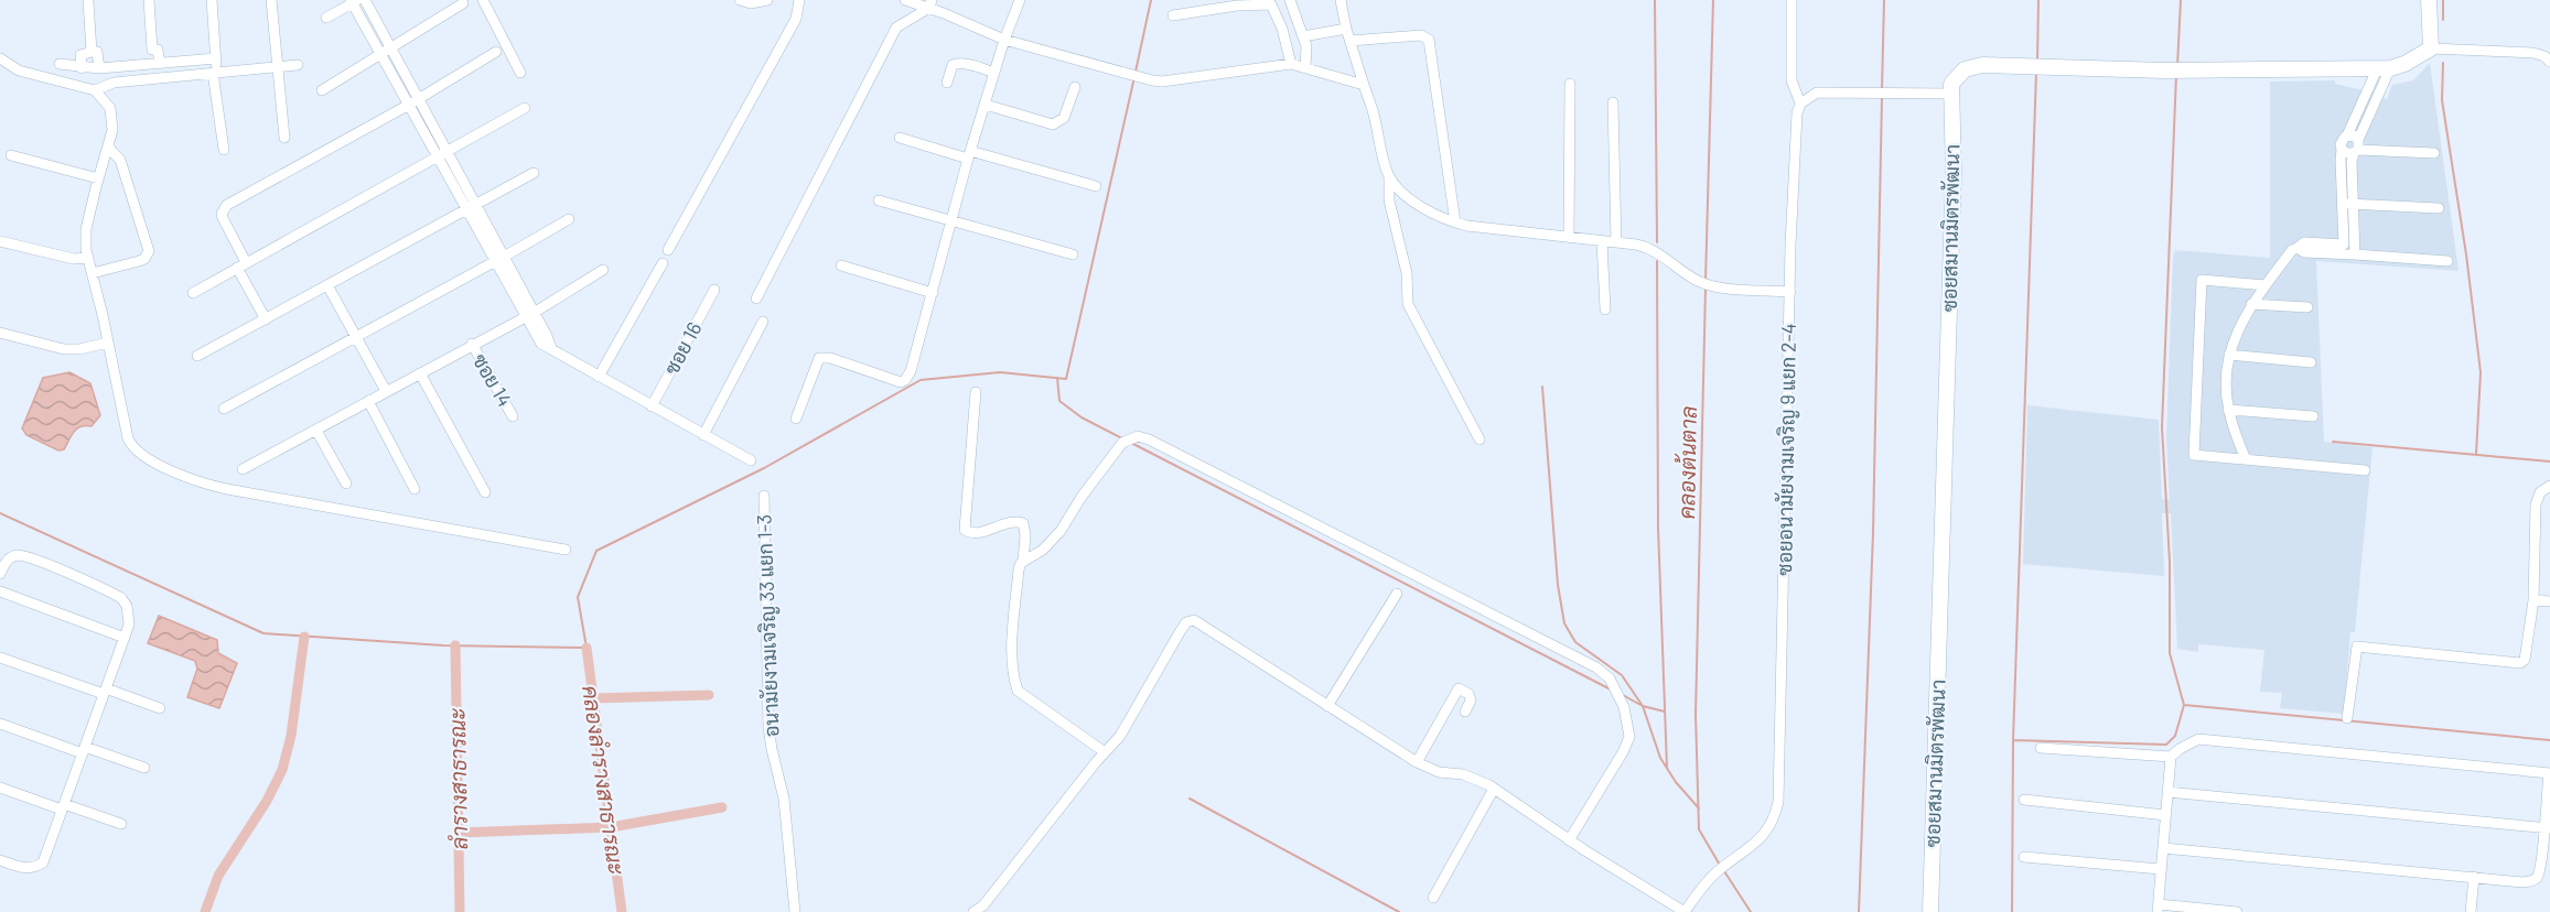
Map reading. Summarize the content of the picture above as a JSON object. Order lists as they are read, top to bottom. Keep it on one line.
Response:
{"streets":{"street":["ซอยสมานมิตรพัฒนา","ซอย 16","ซอย 14","ซอยอนามัยงามเจริญ 9 แยก 2-4","อนามัยงามเจริญ 33 แยก 1-3"]},"water":["คลองต้นตาล","ลำรางสาธารณะ","คลองลำรางสาธารณะ"]}
